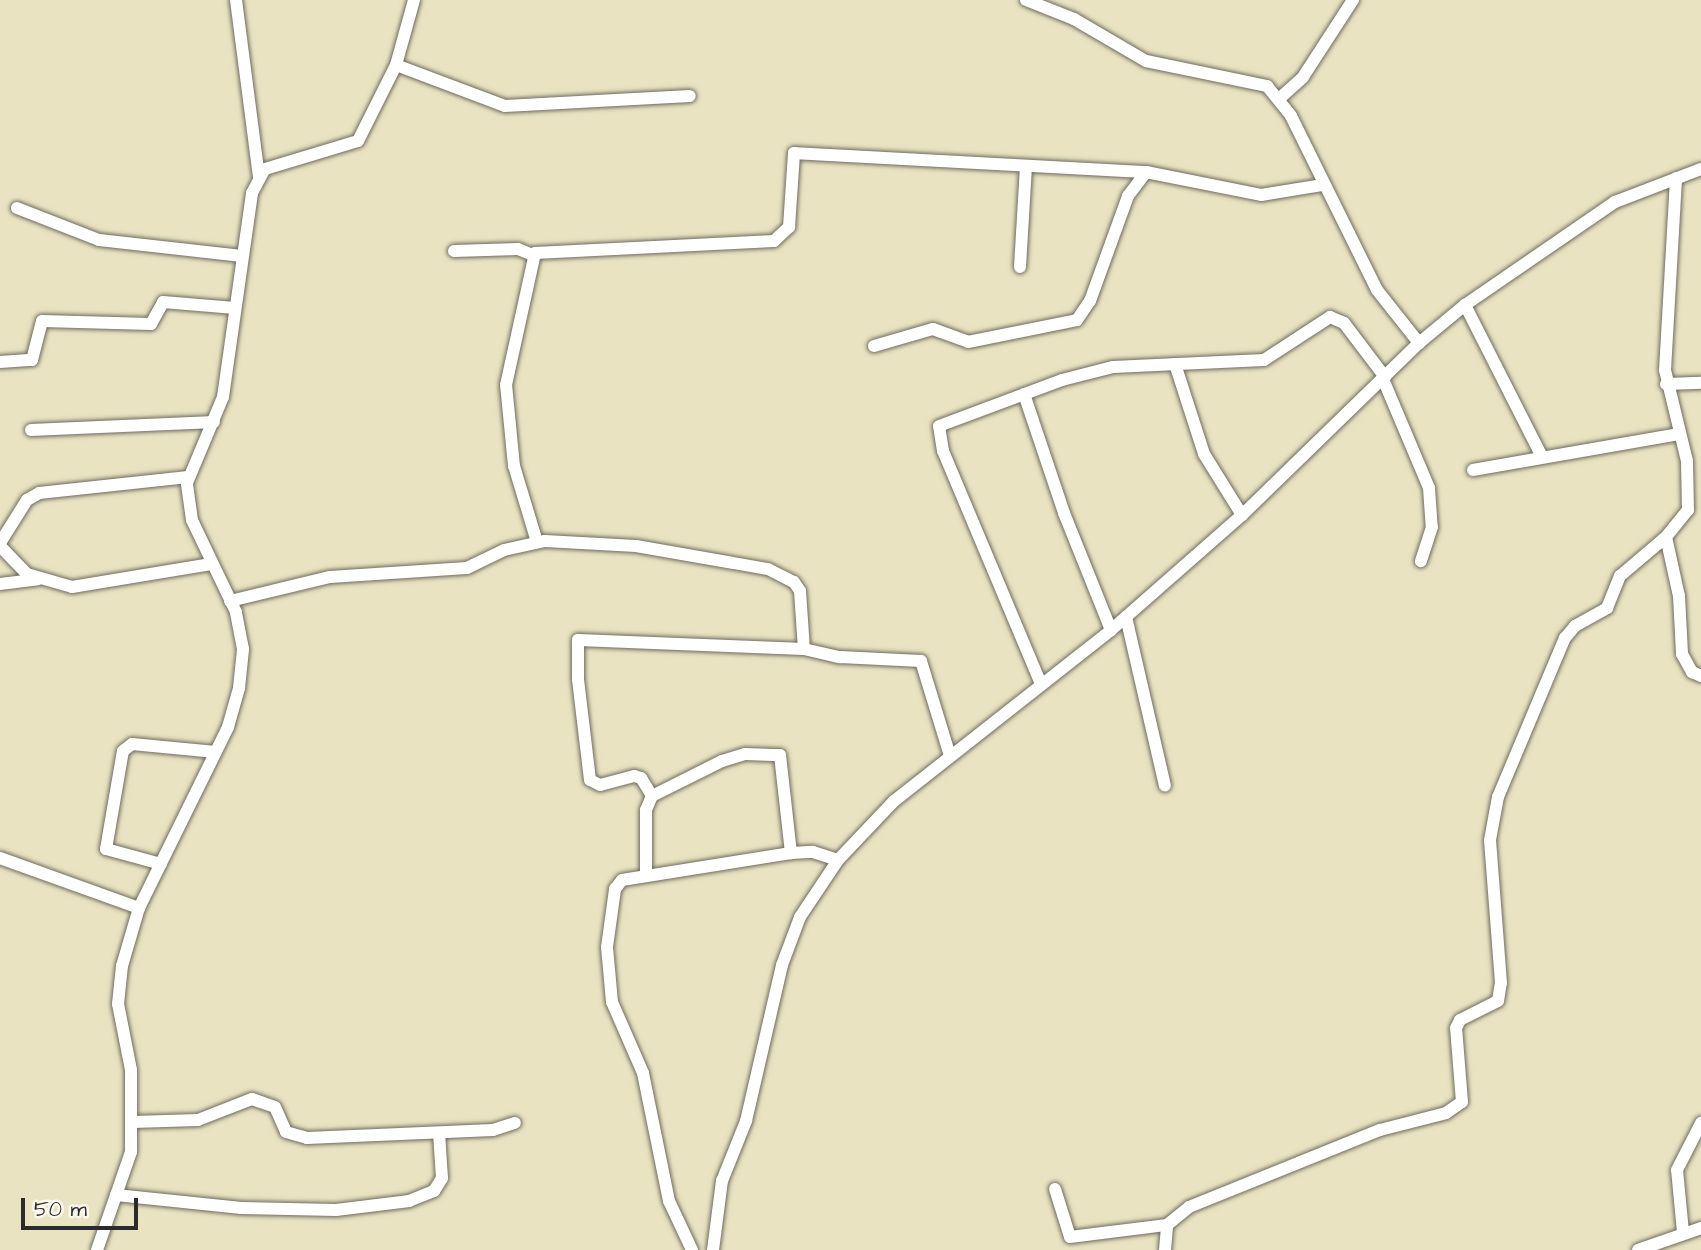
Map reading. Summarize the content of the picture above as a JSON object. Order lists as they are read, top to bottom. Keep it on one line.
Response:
{"scale_bar":"50 m"}
